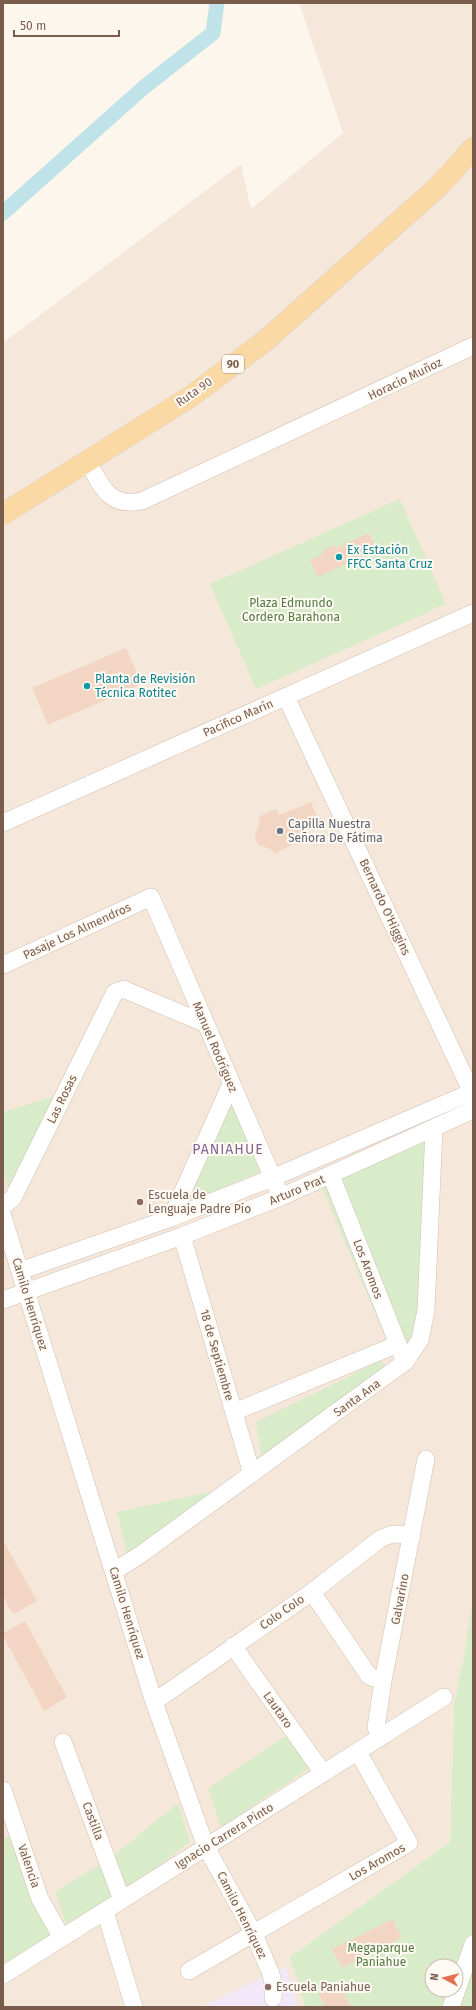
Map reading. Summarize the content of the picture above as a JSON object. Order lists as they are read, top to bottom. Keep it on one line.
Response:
{"streets":{"main road":["90","Ruta 90"],"street":["Horacio Muñoz","Pacífico Marín","Bernardo O'Higgins","Pasaje Los Almendros","Manuel Rodríguez","Las Rosas","Arturo Prat","Los Aromos","Camilo Henríquez","18 de Septiembre","Santa Ana","Galvarino","Colo Colo","Lautaro","Castilla","Ignacio Carrera Pinto","Valencia"]},"crossings":[["Horacio Muñoz","Ruta 90"],["Pacífico Marín","Bernardo O'Higgins"],["Bernardo O'Higgins","Arturo Prat"],["Pasaje Los Almendros","Manuel Rodríguez"],["Manuel Rodríguez","Las Rosas"],["Manuel Rodríguez","Arturo Prat"],["Arturo Prat","Los Aromos"],["Arturo Prat","Camilo Henríquez"],["Arturo Prat","18 de Septiembre"],["Arturo Prat","Santa Ana"],["Los Aromos","Camilo Henríquez"],["Los Aromos","Santa Ana"],["Los Aromos","Ignacio Carrera Pinto"],["Camilo Henríquez","Santa Ana"],["Camilo Henríquez","Colo Colo"],["Camilo Henríquez","Ignacio Carrera Pinto"],["18 de Septiembre","Santa Ana"],["Galvarino","Colo Colo"],["Galvarino","Ignacio Carrera Pinto"],["Colo Colo","Lautaro"],["Lautaro","Ignacio Carrera Pinto"],["Castilla","Ignacio Carrera Pinto"],["Ignacio Carrera Pinto","Valencia"]],"districts":["PANIAHUE"],"parks":["Plaza Edmundo Cordero Barahona","Megaparque Paniahue"],"places":["Ex Estación FFCC Santa Cruz","Planta de Revisión Técnica Rotitec","Capilla Nuestra Señora De Fátima","Escuela de Lenguaje Padre Pío","Escuela Paniahue"],"scale_bar":"50 m","north":"left"}
